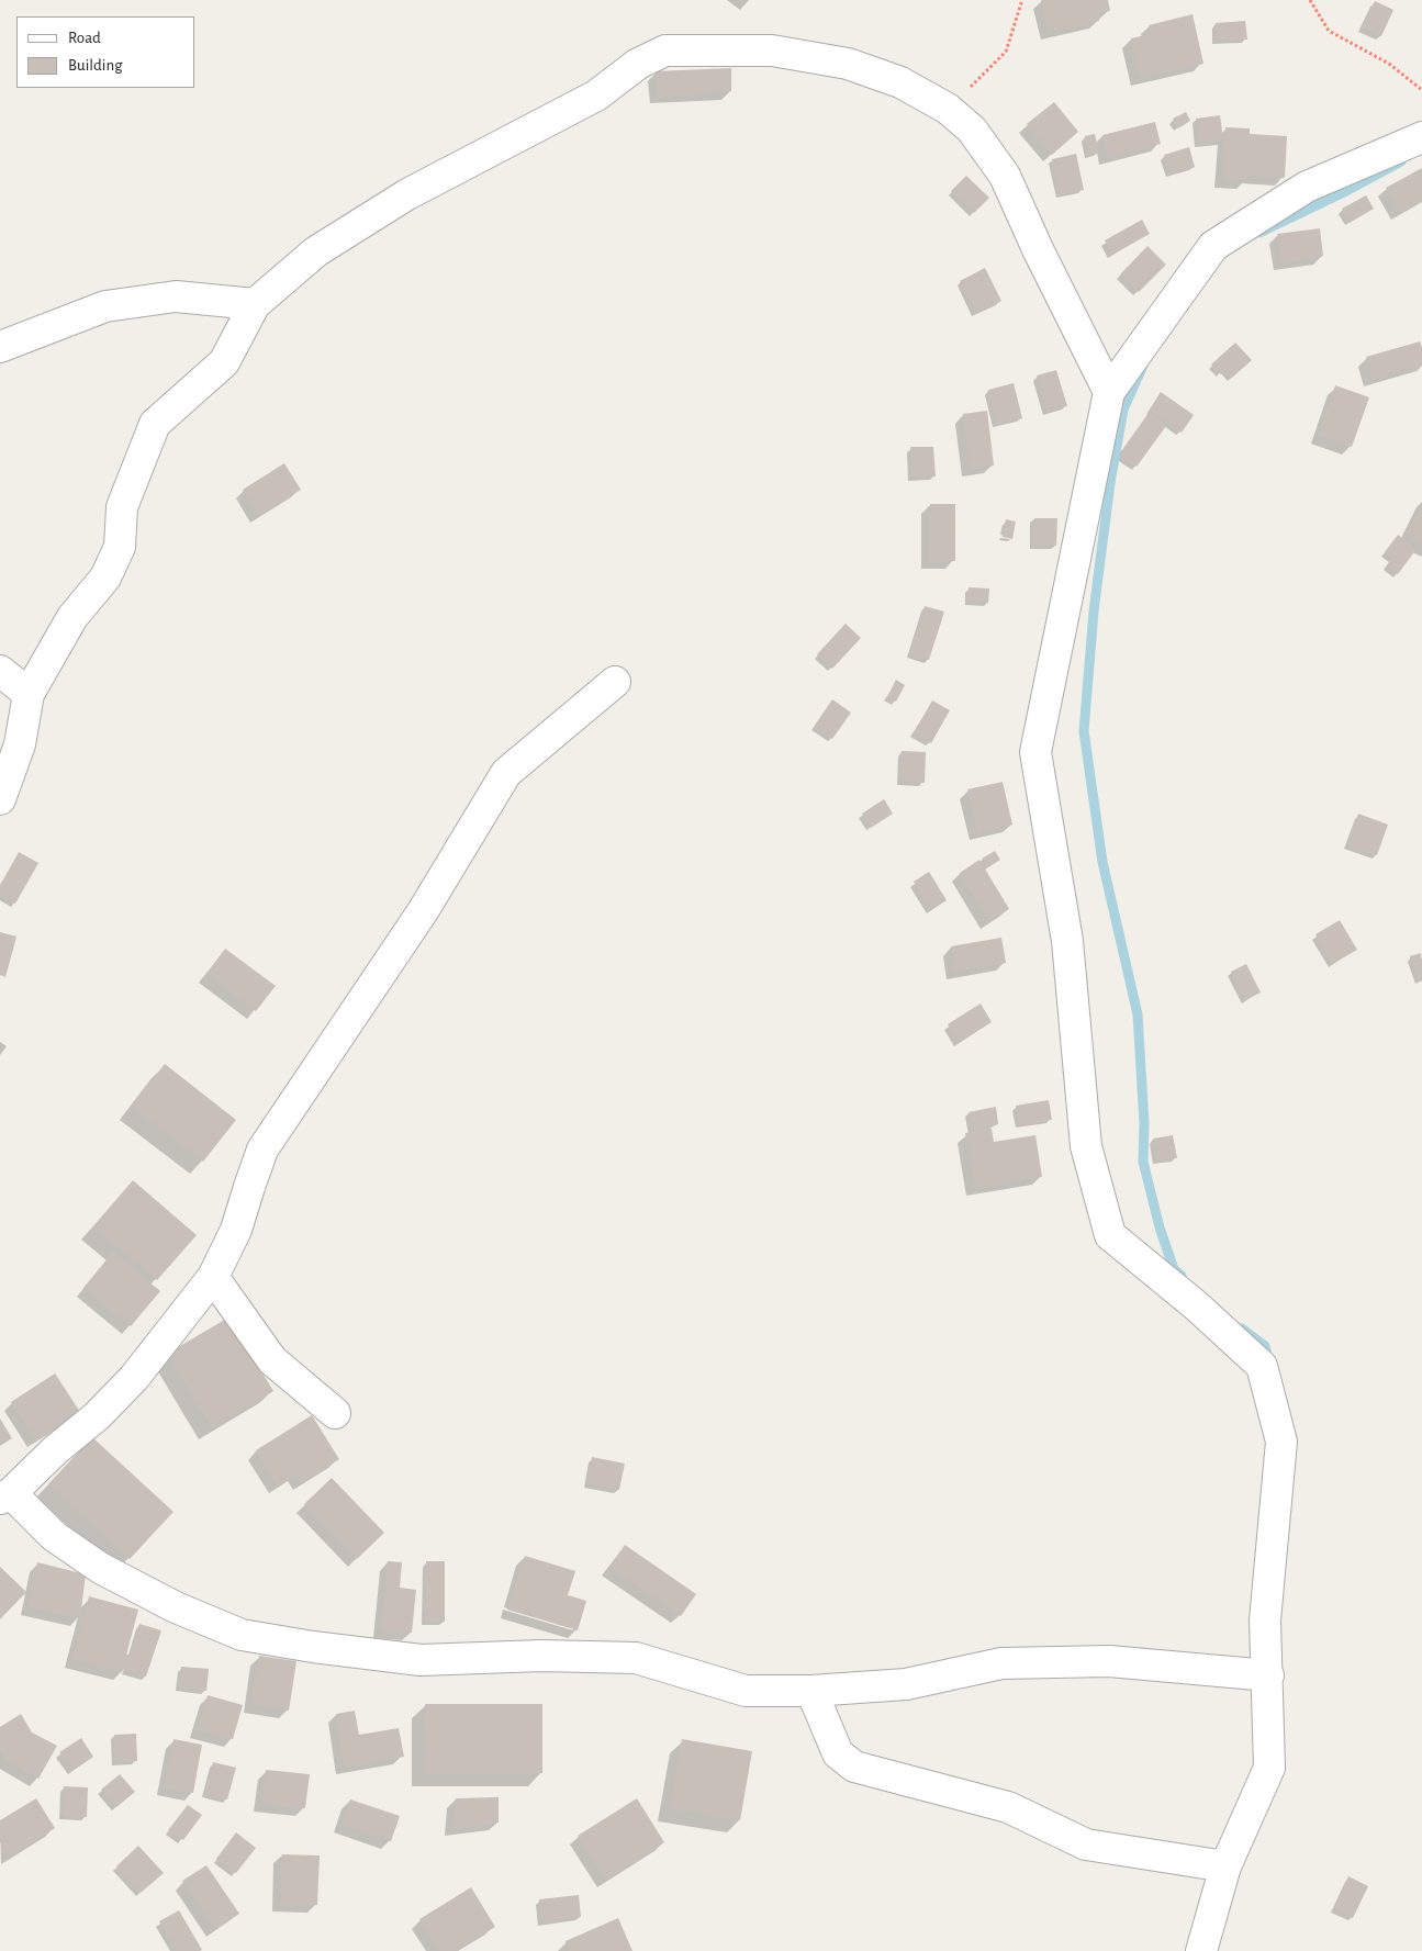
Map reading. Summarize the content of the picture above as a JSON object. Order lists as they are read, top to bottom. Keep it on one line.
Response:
{"legend":["Road","Building"]}
